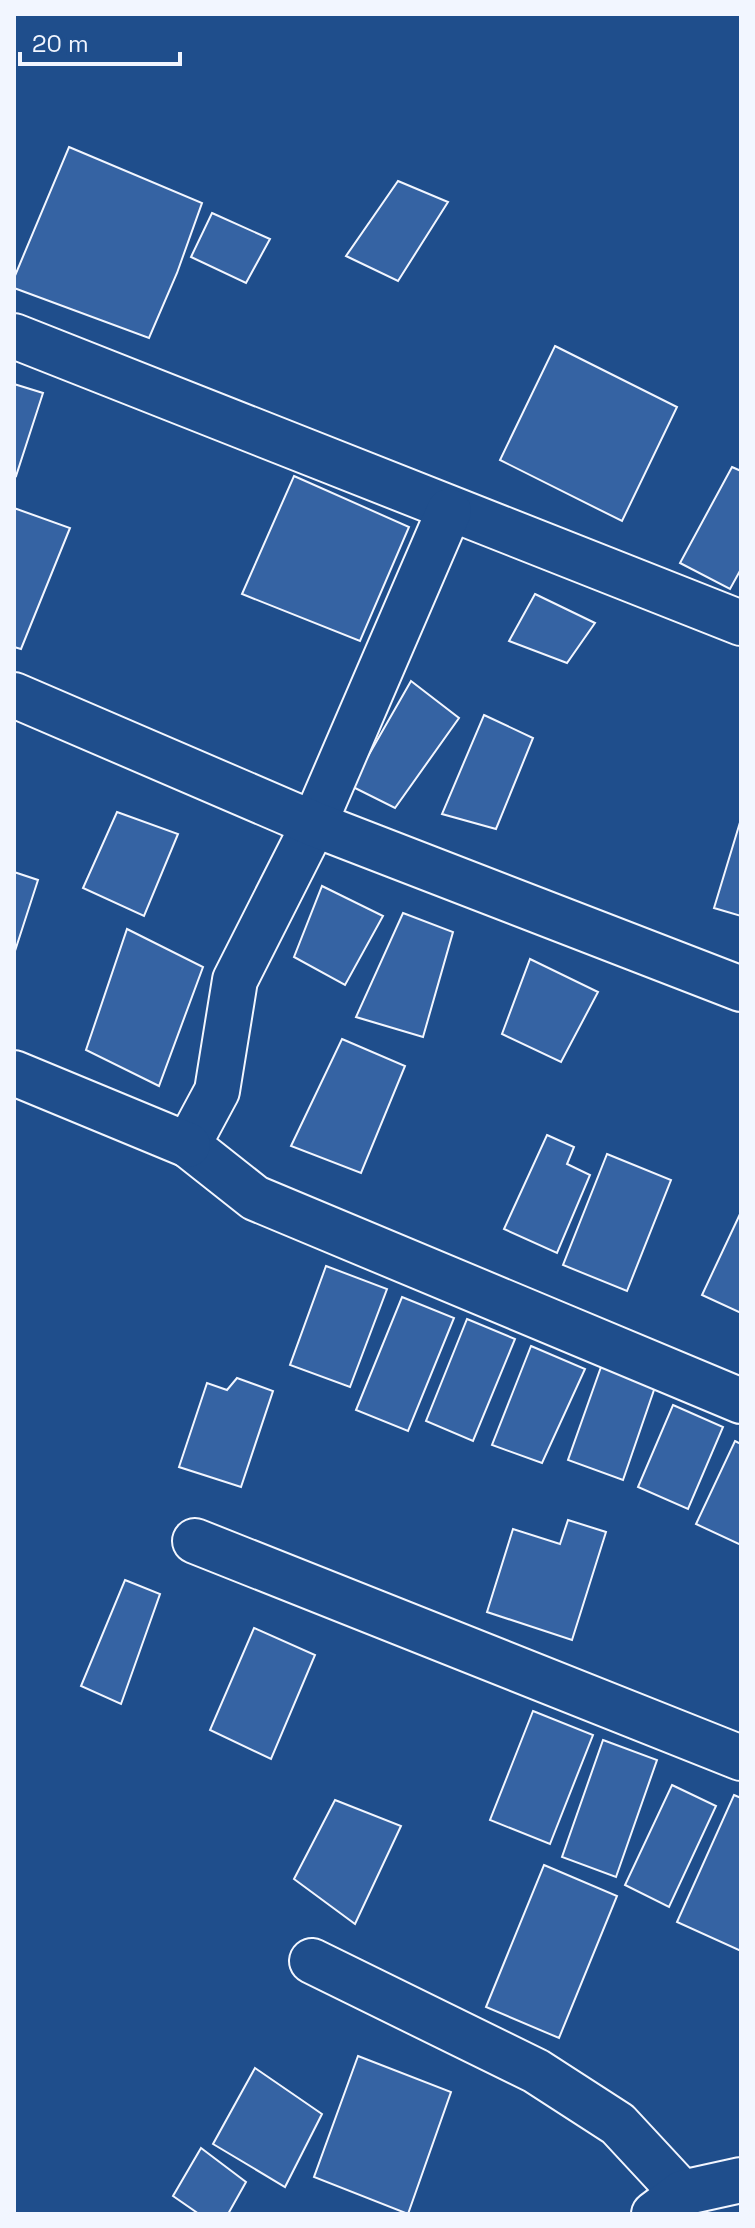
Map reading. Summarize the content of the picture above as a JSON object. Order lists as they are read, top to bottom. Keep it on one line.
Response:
{"scale_bar":"20 m"}
